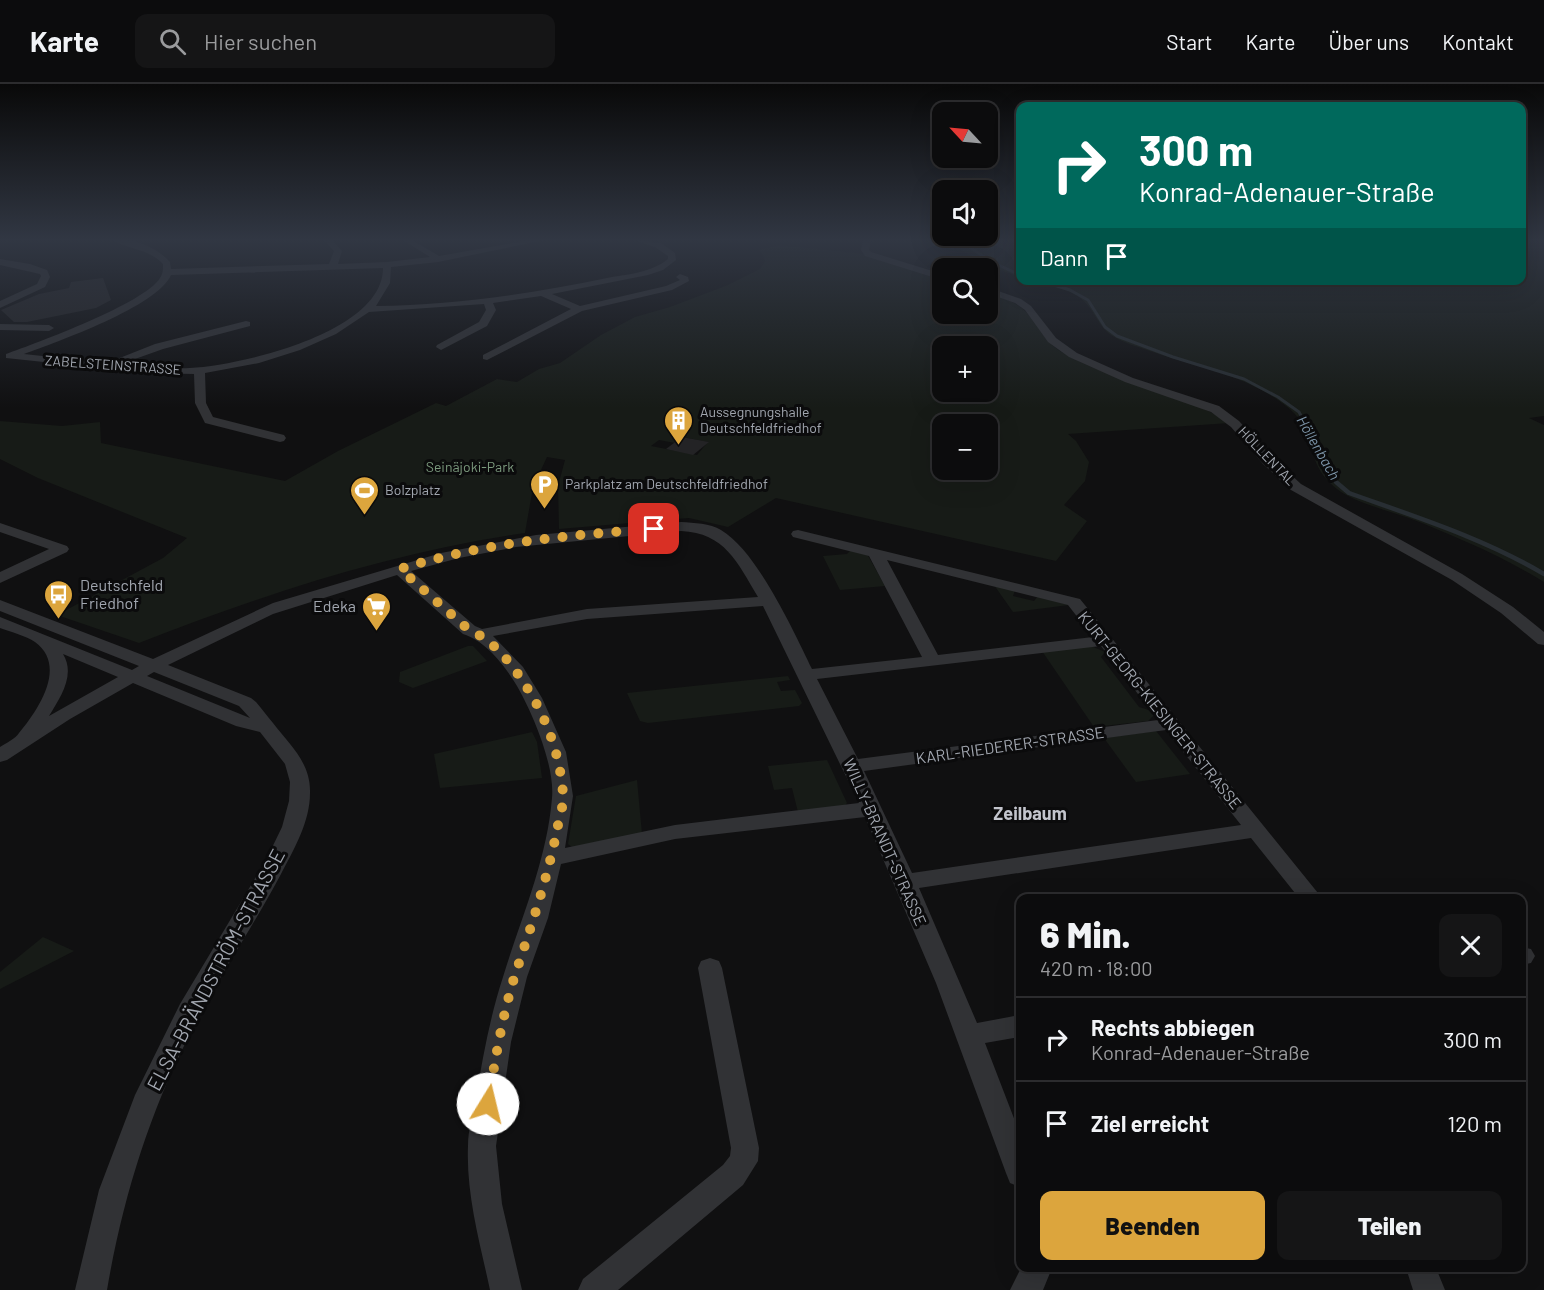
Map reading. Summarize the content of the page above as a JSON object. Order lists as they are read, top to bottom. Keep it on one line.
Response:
{"streets":{"street":["ZABELSTEINSTRASSE","HÖLLENTAL","KURT-GEORG-KIESINGER-STRASSE","KARL-RIEDERER-STRASSE","WILLY-BRANDT-STRASSE","ELSA-BRÄNDSTRÖM-STRASSE"]},"crossings":[["KURT-GEORG-KIESINGER-STRASSE","KARL-RIEDERER-STRASSE"],["KARL-RIEDERER-STRASSE","WILLY-BRANDT-STRASSE"]],"districts":["Zeilbaum"],"water":["Höllenbach"],"parks":["Seinäjoki-Park"],"places":{"building":["Aussegnungshalle Deutschfeldfriedhof"],"parking":["Parkplatz am Deutschfeldfriedhof"],"sports":["Bolzplatz"],"bus stop":["Deutschfeld Friedhof"],"supermarket":["Edeka"]},"north":"top left","page":{"header":"Karte","search":"Hier suchen","nav":["Start","Karte","Über uns","Kontakt"],"map_buttons":["+","−"],"turn":["300 m","Konrad-Adenauer-Straße"],"then":"Dann","heading":["6 Min.","420 m · 18:00"],"list":[{"name":"Rechts abbiegen","note":"Konrad-Adenauer-Straße","value":"300 m"},{"name":"Ziel erreicht","value":"120 m"}],"buttons":["Beenden","Teilen"]}}
